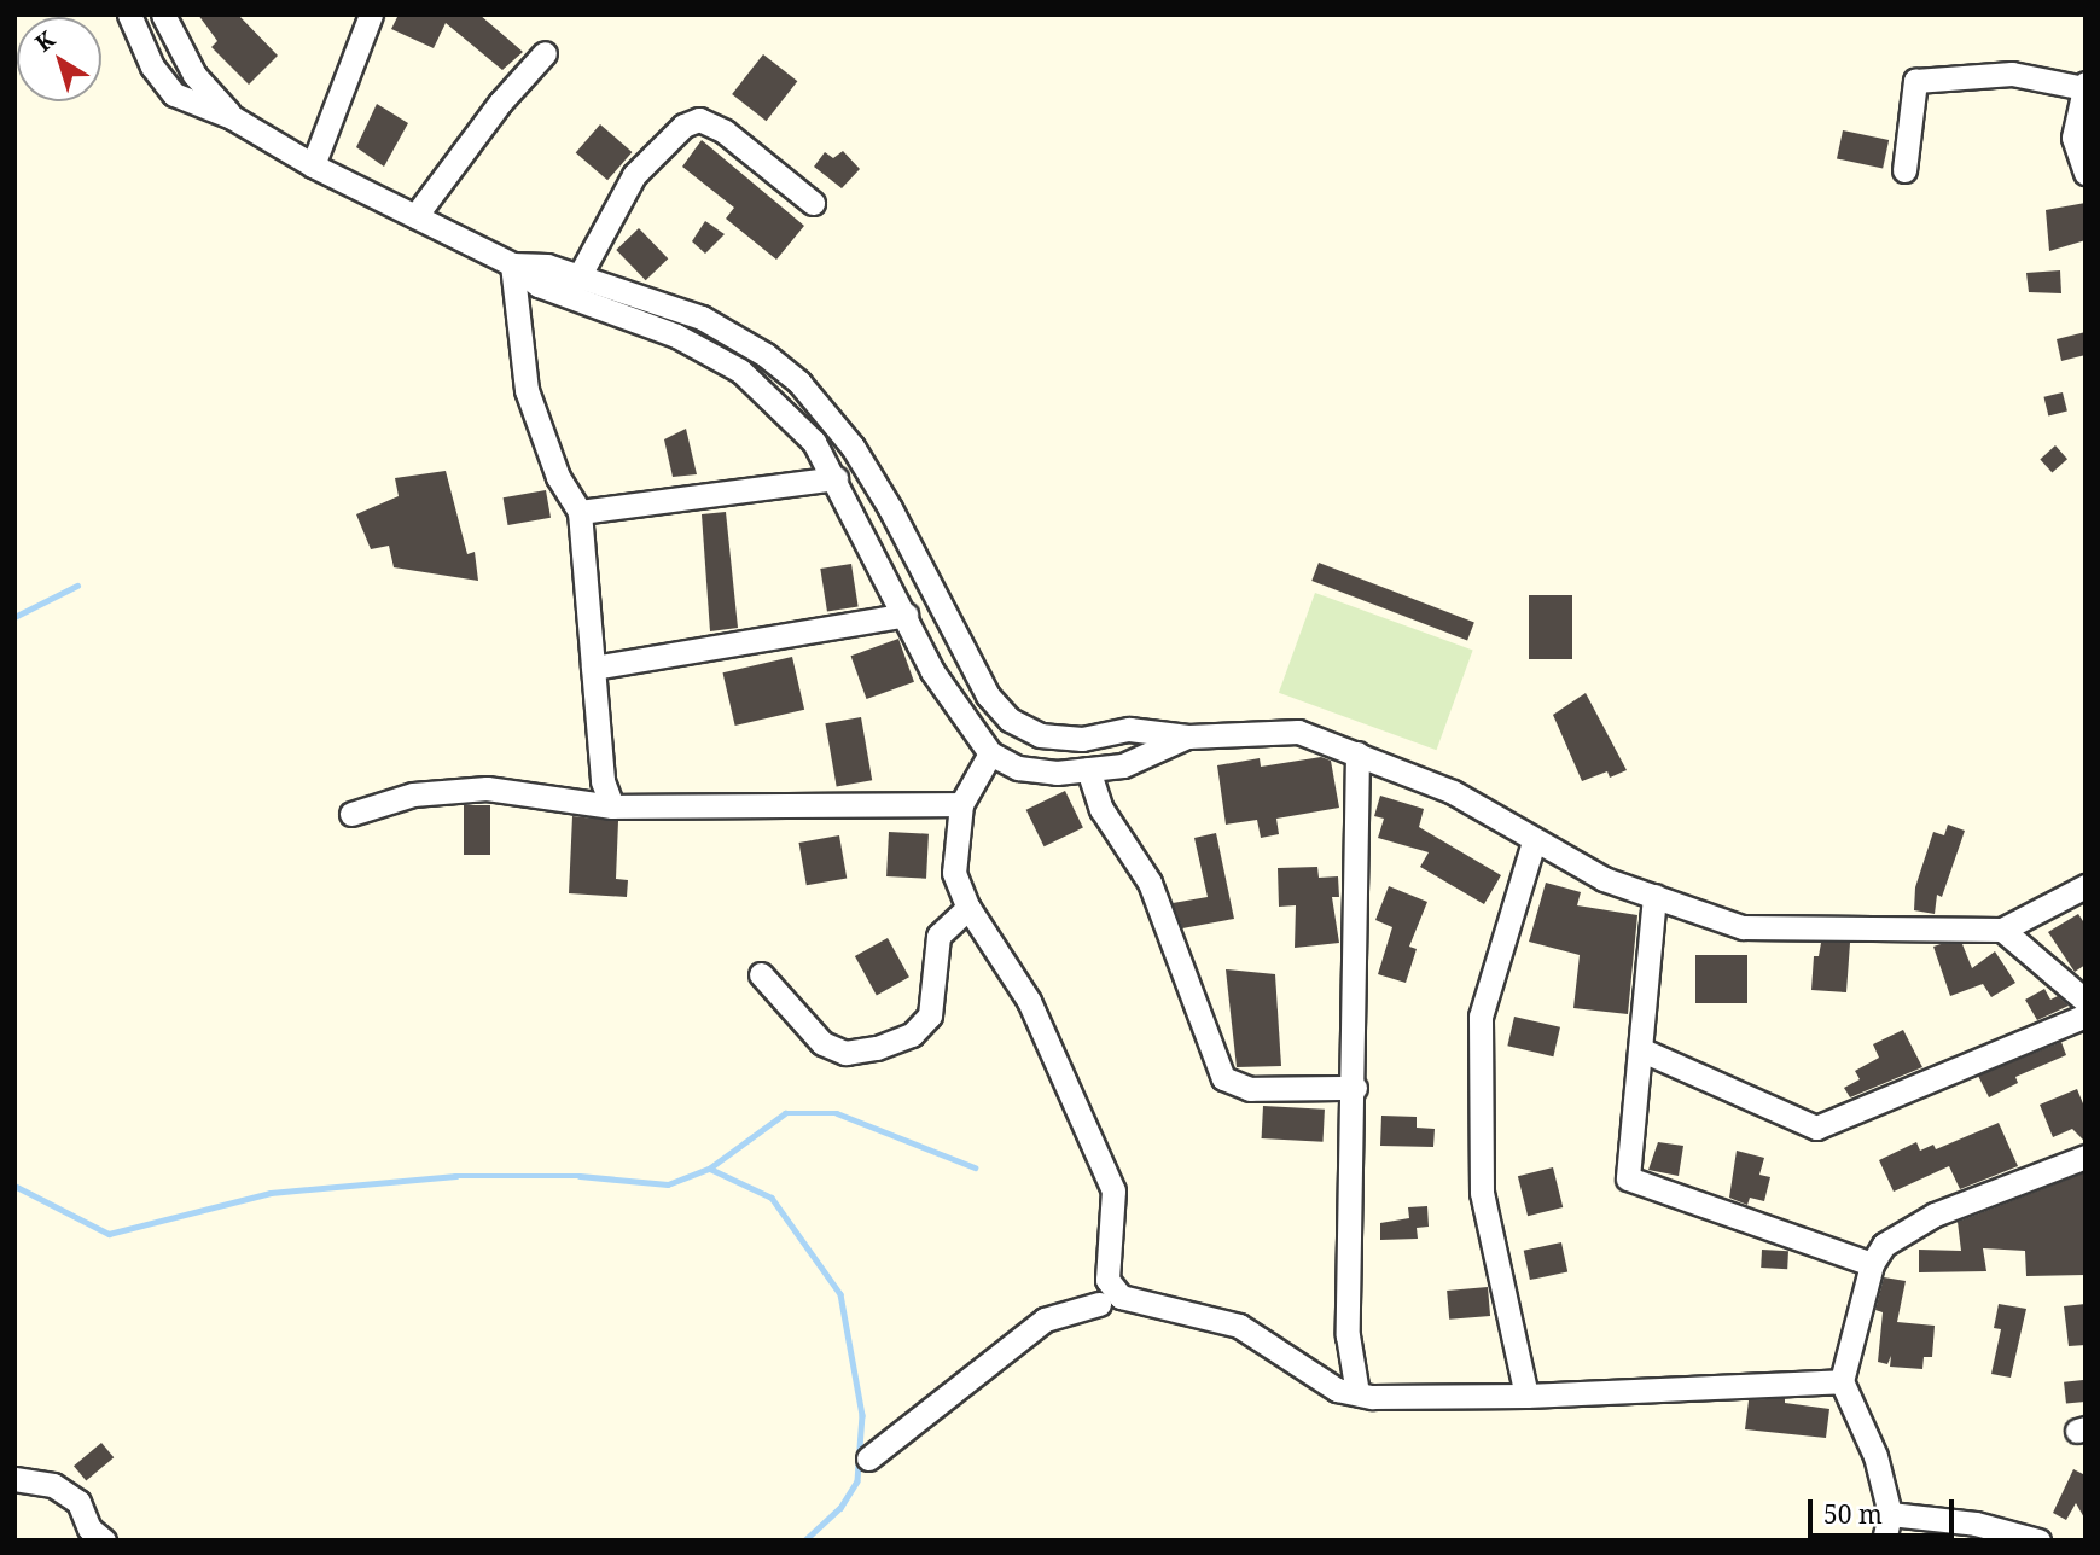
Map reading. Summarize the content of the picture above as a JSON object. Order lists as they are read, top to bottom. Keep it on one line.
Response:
{"scale_bar":"50 m","north":"top left"}
